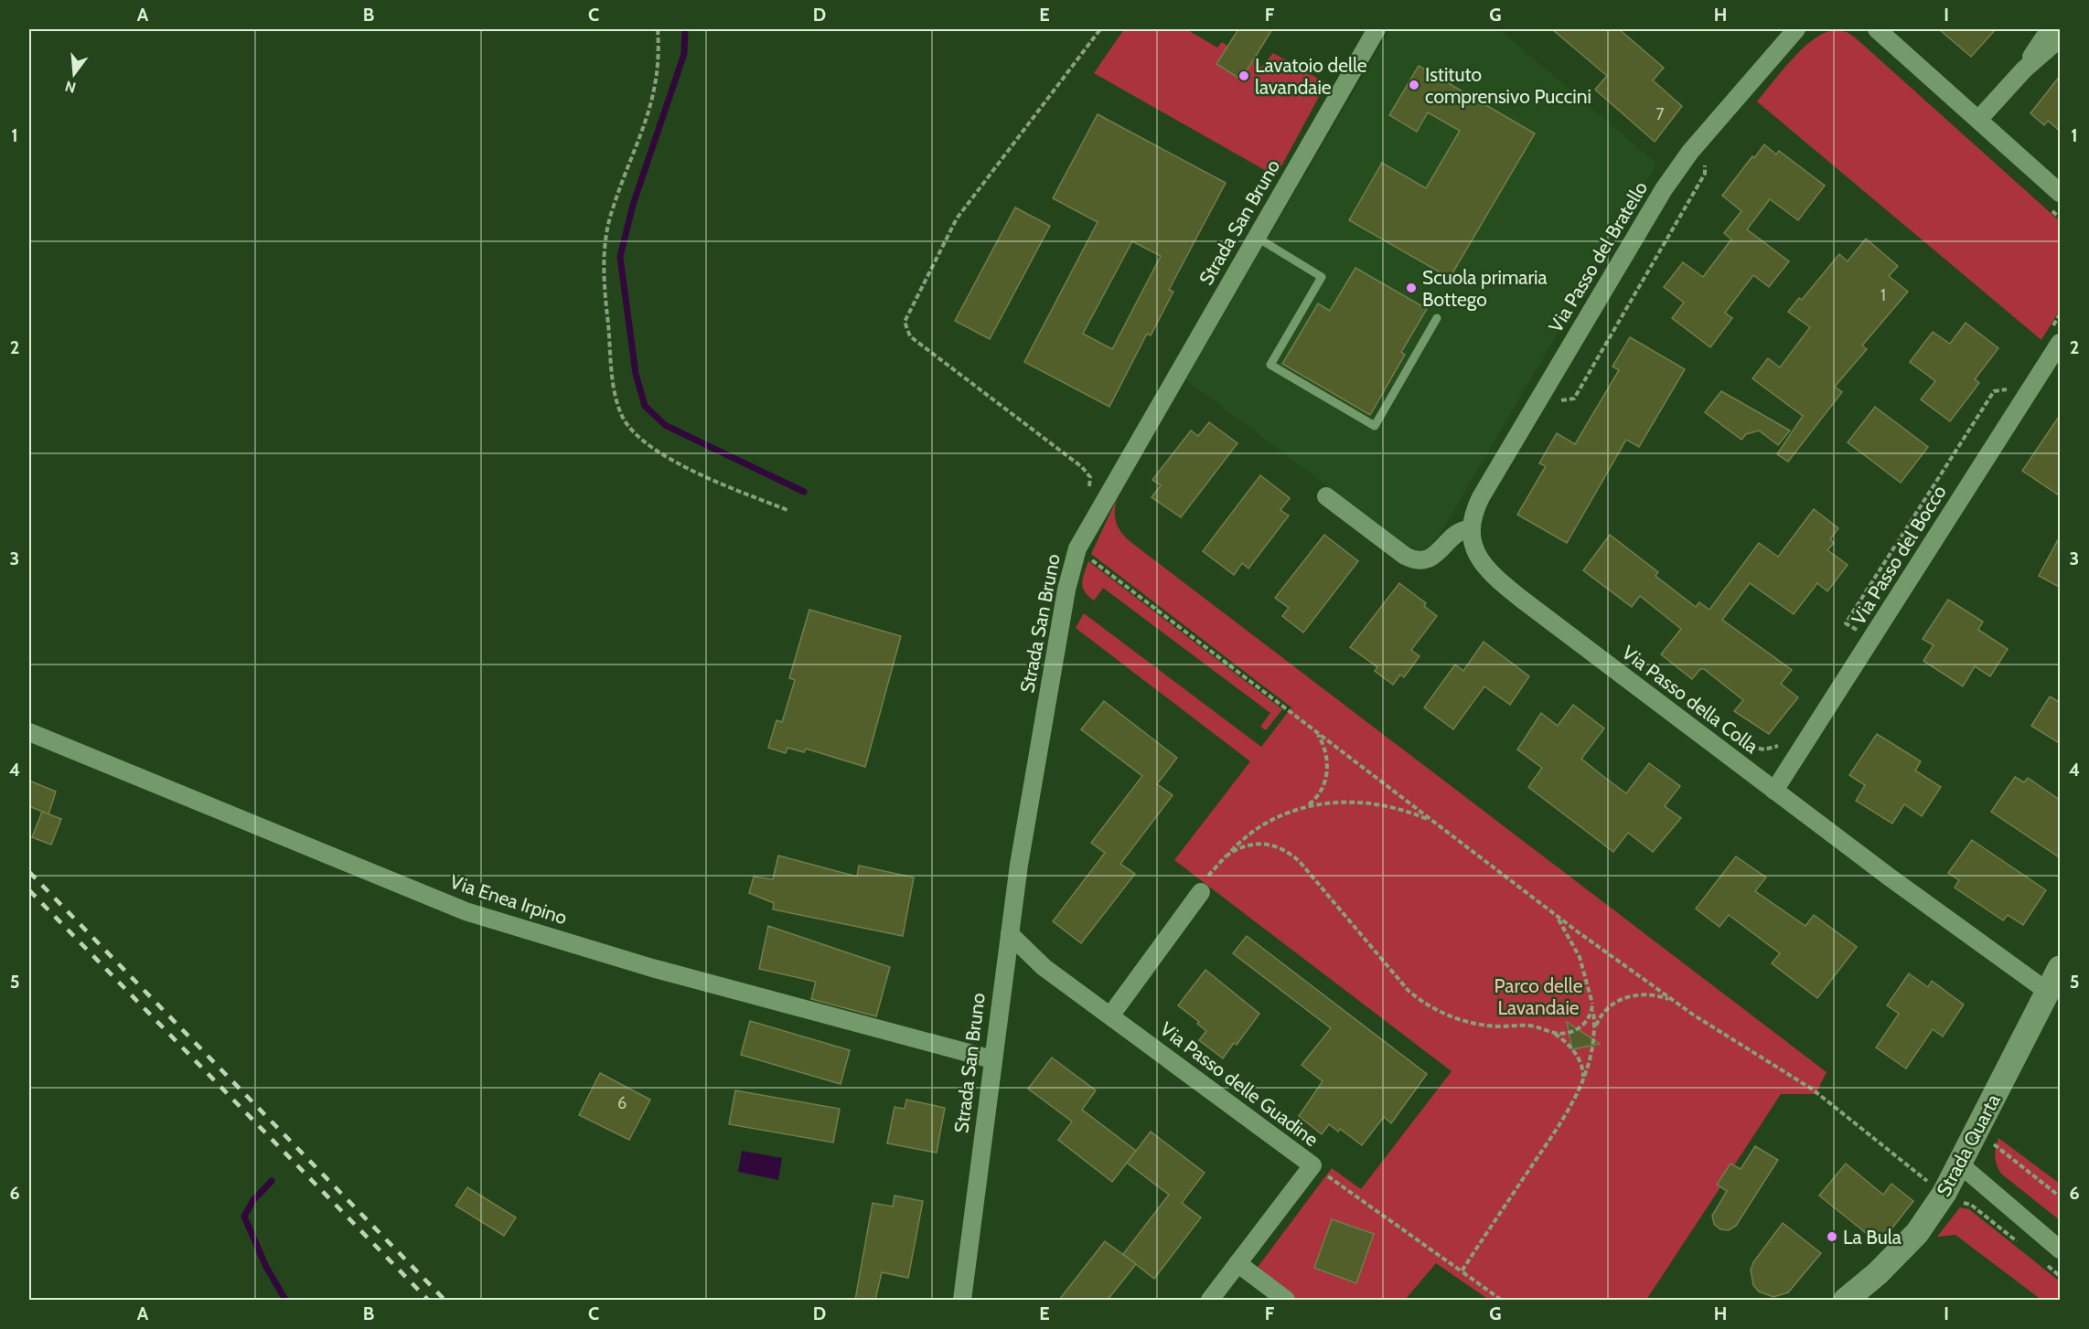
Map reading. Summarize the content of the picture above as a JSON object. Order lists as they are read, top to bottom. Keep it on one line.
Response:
{"streets":{"street":["Strada San Bruno","Via Passo del Bratello","Via Passo del Bocco","Via Passo della Colla","Via Enea Irpino","Via Passo delle Guadine","Strada Quarta"]},"crossings":[["Strada San Bruno","Via Enea Irpino"],["Strada San Bruno","Via Passo delle Guadine"],["Via Passo del Bratello","Via Passo della Colla"],["Via Passo del Bocco","Via Passo della Colla"],["Via Passo della Colla","Strada Quarta"]],"parks":["Parco delle Lavandaie"],"places":["Lavatoio delle lavandaie","Istituto comprensivo Puccini","Scuola primaria Bottego","La Bula"],"house_numbers":["7","1","6"],"north":"bottom","grid":{"columns":["A","B","C","D","E","F","G","H","I"],"rows":["1","2","3","4","5","6"]}}
